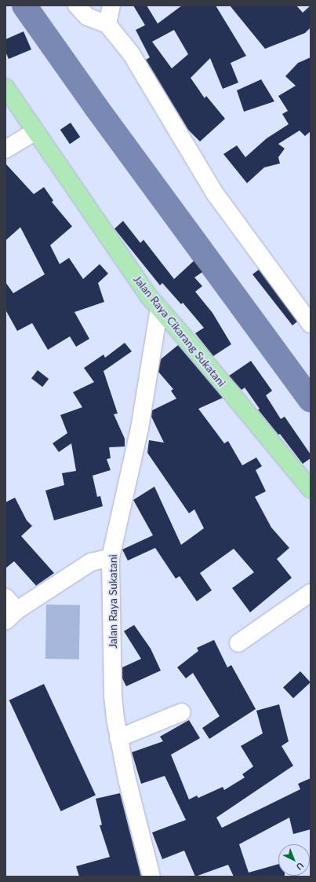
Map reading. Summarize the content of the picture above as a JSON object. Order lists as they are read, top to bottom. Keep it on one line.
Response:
{"streets":{"main road":["Jalan Raya Cikarang Sukatani"],"street":["Jalan Raya Sukatani"]},"crossings":[["Jalan Raya Cikarang Sukatani","Jalan Raya Sukatani"]],"north":"bottom right"}
